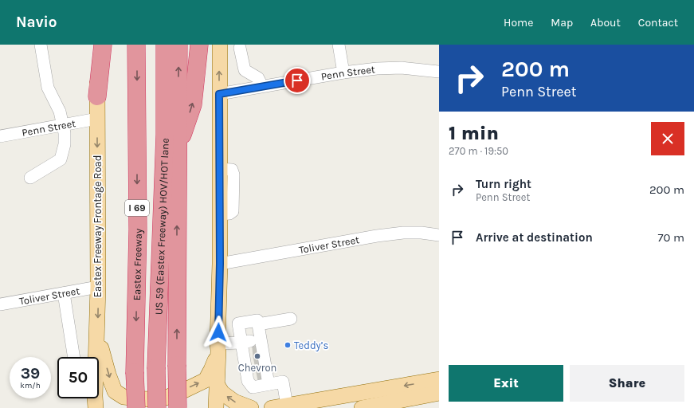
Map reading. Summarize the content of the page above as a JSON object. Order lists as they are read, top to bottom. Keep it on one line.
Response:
{"streets":{"highway":["I 69","US 59 (Eastex Freeway) HOV/HOT lane","Eastex Freeway"],"main road":["Eastex Freeway Frontage Road"],"street":["Penn Street","Toliver Street"]},"crossings":[["Penn Street","Eastex Freeway Frontage Road"],["Eastex Freeway Frontage Road","Toliver Street"]],"places":["Teddy’s","Chevron"],"page":{"header":"Navio","nav":["Home","Map","About","Contact"],"turn":["200 m","Penn Street"],"heading":["1 min","270 m · 19:50"],"list":[{"name":"Turn right","note":"Penn Street","value":"200 m"},{"name":"Arrive at destination","value":"70 m"}],"speed":"39 km/h","limit":"50","buttons":["Exit","Share"]}}
